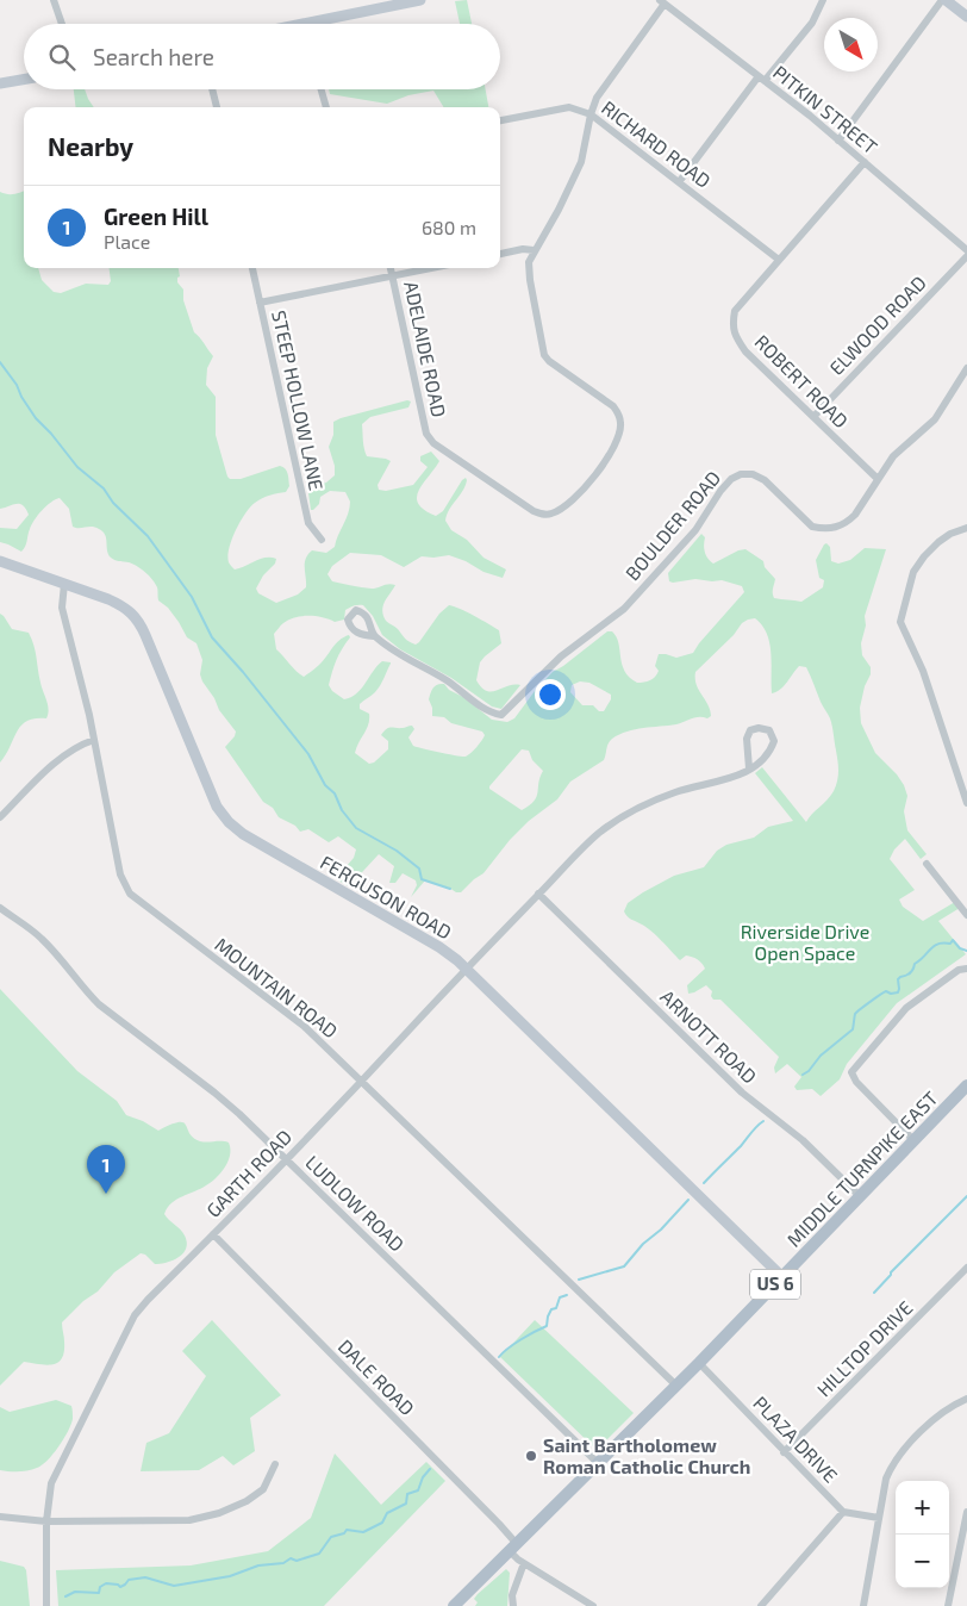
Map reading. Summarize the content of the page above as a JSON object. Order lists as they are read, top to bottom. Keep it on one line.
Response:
{"streets":{"main road":["MIDDLE TURNPIKE EAST","US 6"],"street":["PITKIN STREET","RICHARD ROAD","ELWOOD ROAD","ADELAIDE ROAD","ROBERT ROAD","STEEP HOLLOW LANE","BOULDER ROAD","FERGUSON ROAD","MOUNTAIN ROAD","ARNOTT ROAD","GARTH ROAD","LUDLOW ROAD","HILLTOP DRIVE","DALE ROAD","PLAZA DRIVE"]},"crossings":[["PITKIN STREET","ROBERT ROAD"],["RICHARD ROAD","ROBERT ROAD"],["ELWOOD ROAD","ROBERT ROAD"],["ROBERT ROAD","BOULDER ROAD"],["FERGUSON ROAD","MOUNTAIN ROAD"],["FERGUSON ROAD","MIDDLE TURNPIKE EAST"],["FERGUSON ROAD","GARTH ROAD"],["MOUNTAIN ROAD","MIDDLE TURNPIKE EAST"],["MOUNTAIN ROAD","GARTH ROAD"],["ARNOTT ROAD","MIDDLE TURNPIKE EAST"],["ARNOTT ROAD","GARTH ROAD"],["MIDDLE TURNPIKE EAST","LUDLOW ROAD"],["MIDDLE TURNPIKE EAST","DALE ROAD"],["MIDDLE TURNPIKE EAST","PLAZA DRIVE"],["GARTH ROAD","LUDLOW ROAD"],["GARTH ROAD","DALE ROAD"],["HILLTOP DRIVE","PLAZA DRIVE"]],"parks":["Riverside Drive Open Space"],"places":["Saint Bartholomew Roman Catholic Church"],"north":"bottom right","page":{"search":"Search here","heading":"Nearby","list":[{"mark":"1","name":"Green Hill","note":"Place","value":"680 m"}],"pins":"1","map_buttons":["+","−"]}}
